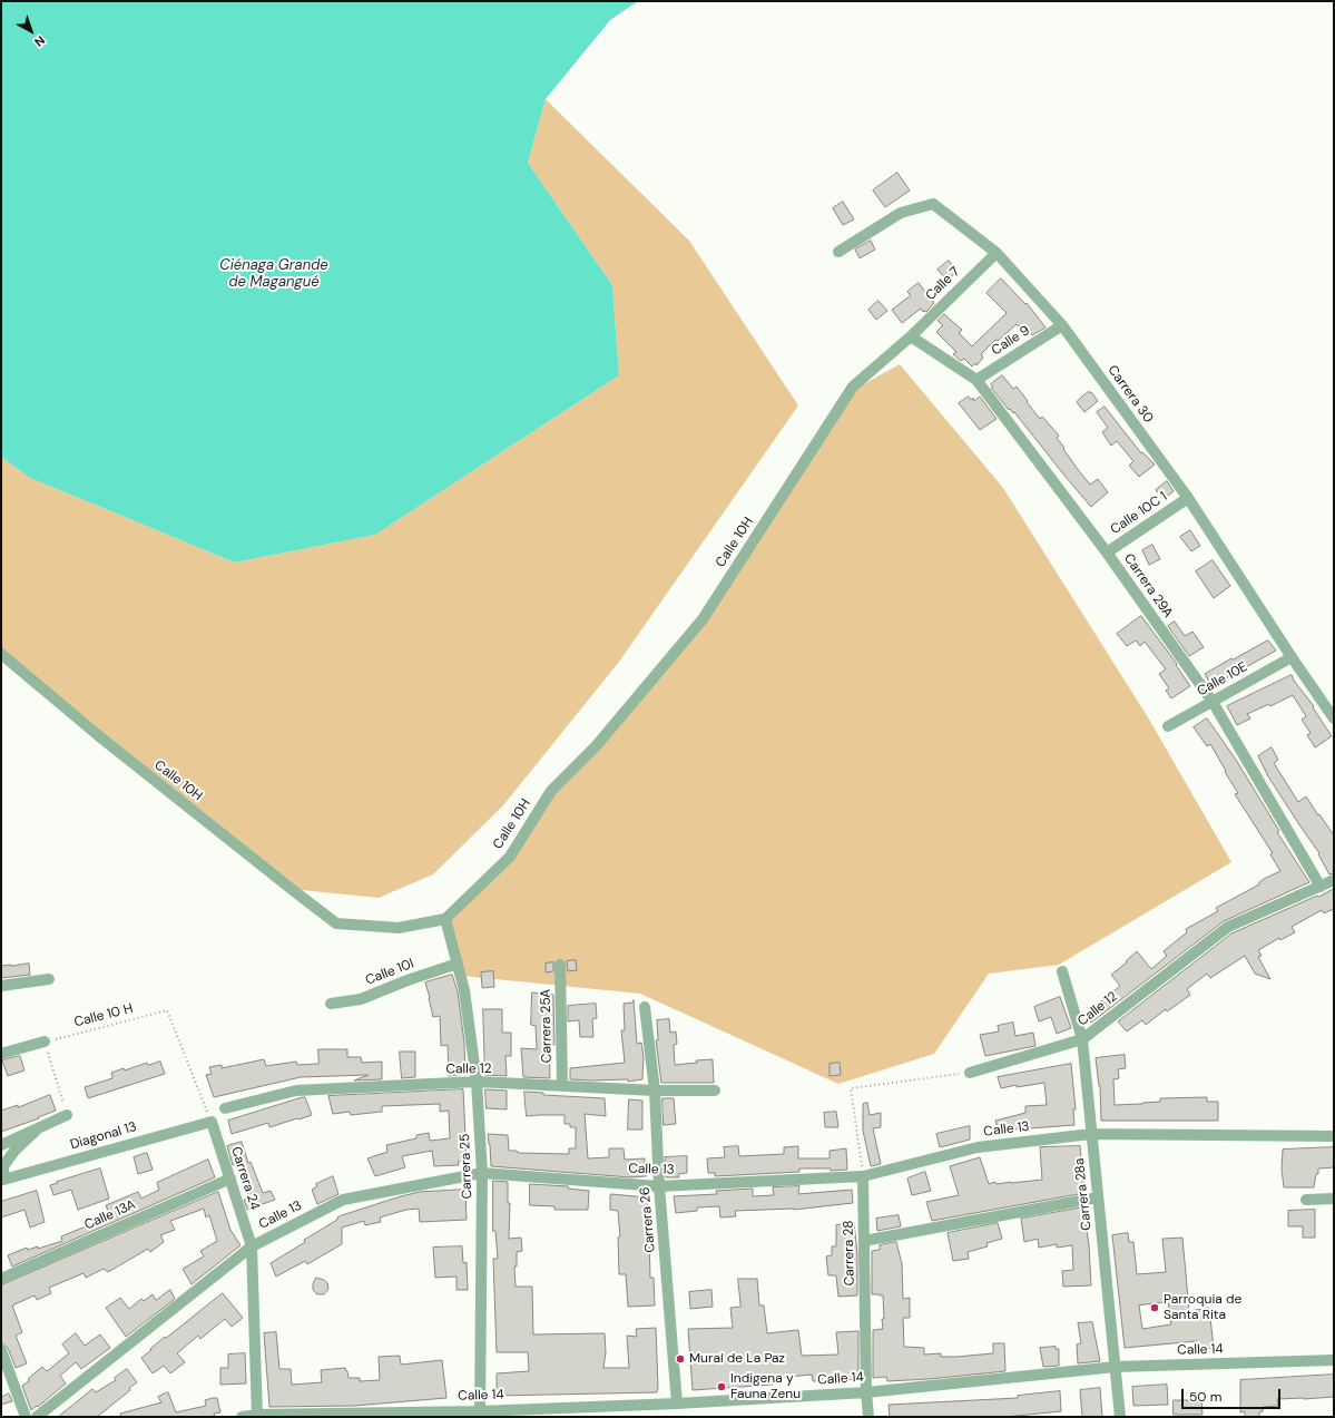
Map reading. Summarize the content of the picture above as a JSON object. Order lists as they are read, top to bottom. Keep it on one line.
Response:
{"streets":{"street":["Calle 7","Calle 9","Carrera 30","Calle 10C 1","Calle 10H","Carrera 29A","Calle 10E","Calle 10I","Calle 12","Carrera 25A","Calle 13","Diagonal 13","Carrera 25","Carrera 24","Carrera 28a","Calle 13A","Carrera 26","Carrera 28","Calle 14"],"path":["Calle 10 H"]},"crossings":[["Calle 7","Carrera 30"],["Calle 7","Calle 10H"],["Calle 7","Carrera 29A"],["Calle 9","Carrera 30"],["Calle 9","Carrera 29A"],["Carrera 30","Calle 10C 1"],["Carrera 30","Calle 10E"],["Calle 10C 1","Carrera 29A"],["Calle 10H","Carrera 29A"],["Calle 10H","Carrera 25"],["Carrera 29A","Calle 10E"],["Carrera 29A","Calle 12"],["Calle 10I","Carrera 25"],["Calle 12","Carrera 25A"],["Calle 12","Carrera 25"],["Calle 12","Carrera 28a"],["Calle 12","Carrera 26"],["Calle 10 H","Diagonal 13"],["Calle 10 H","Carrera 24"],["Calle 13","Carrera 25"],["Calle 13","Carrera 24"],["Calle 13","Carrera 28a"],["Calle 13","Carrera 26"],["Calle 13","Carrera 28"],["Diagonal 13","Carrera 24"],["Carrera 25","Calle 14"],["Carrera 24","Calle 13A"],["Carrera 24","Calle 14"],["Carrera 28a","Calle 14"],["Carrera 26","Calle 14"],["Carrera 28","Calle 14"]],"water":["Ciénaga Grande de Magangué"],"places":["Parroquia de Santa Rita","Mural de La Paz","Indigena y Fauna Zenu"],"scale_bar":"50 m","north":"bottom right"}
